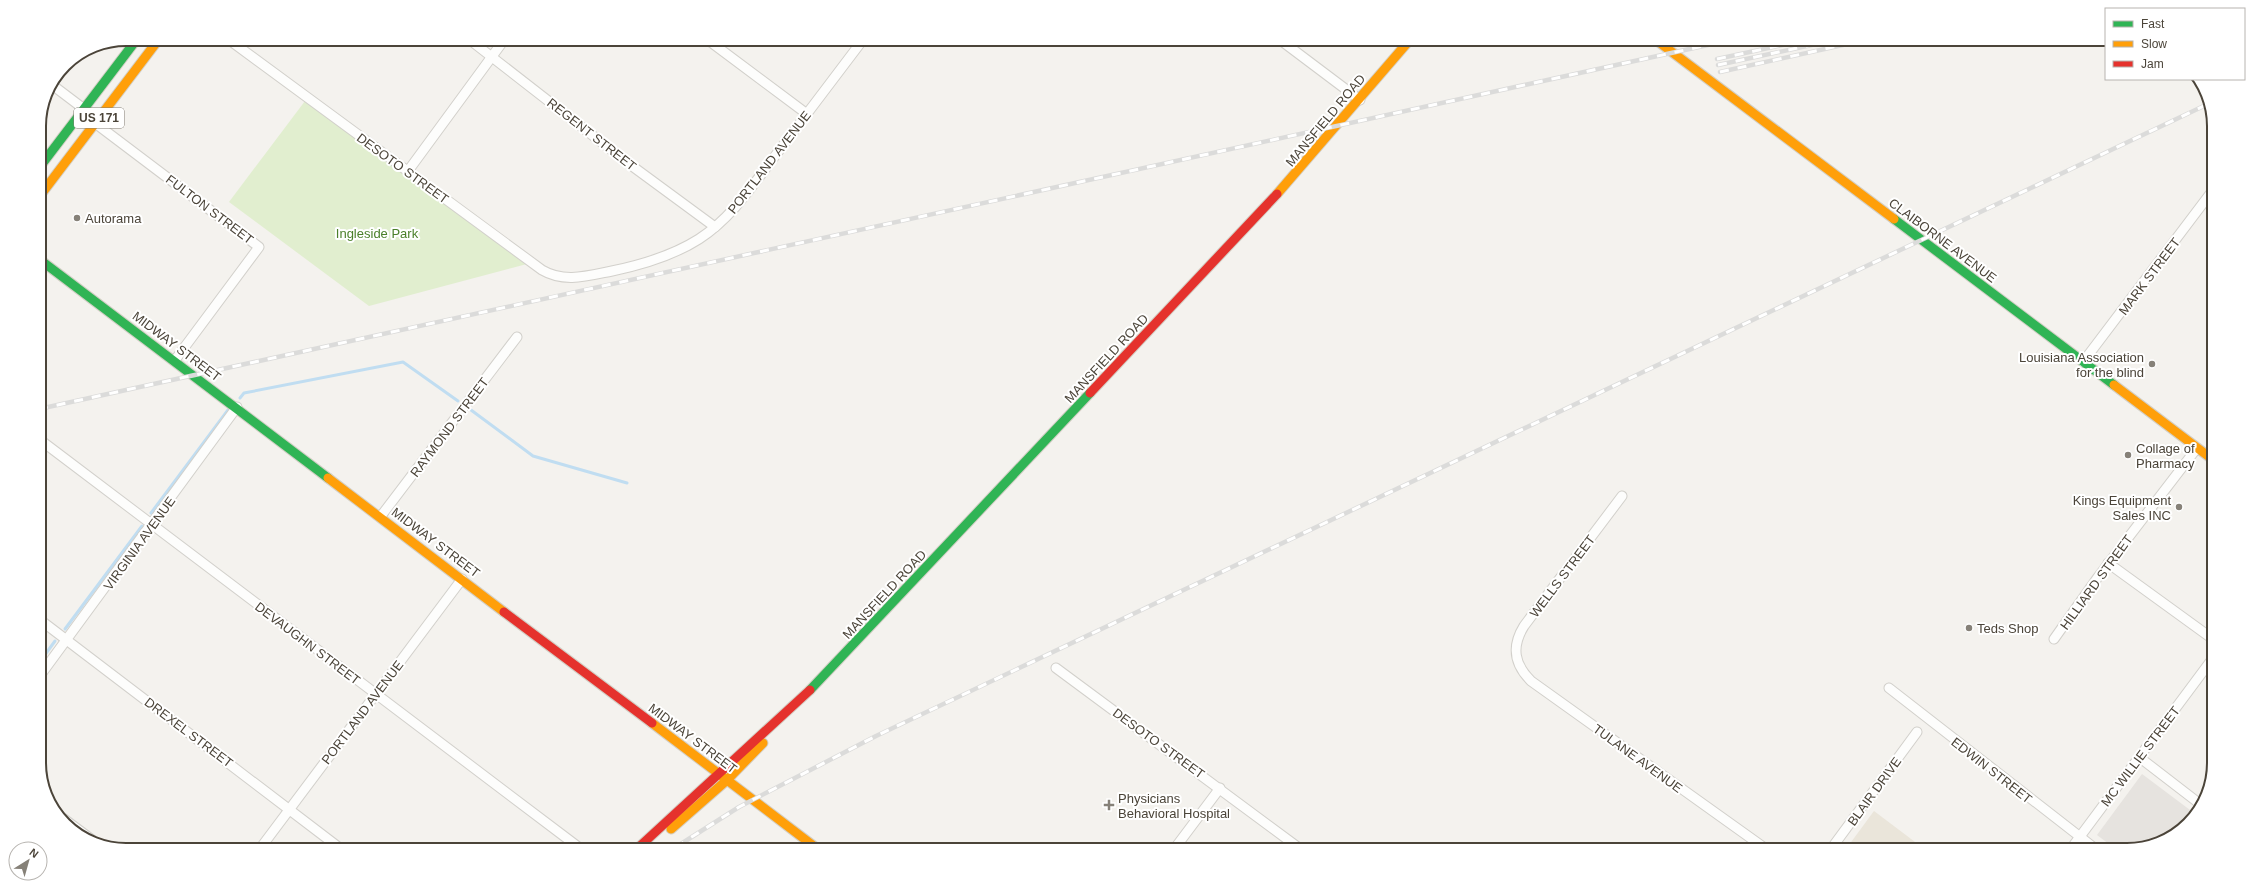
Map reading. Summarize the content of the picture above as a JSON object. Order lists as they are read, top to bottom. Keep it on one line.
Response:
{"streets":{"main road":["US 171","MANSFIELD ROAD","CLAIBORNE AVENUE","MIDWAY STREET"],"street":["REGENT STREET","PORTLAND AVENUE","DESOTO STREET","FULTON STREET","MARK STREET","RAYMOND STREET","VIRGINIA AVENUE","WELLS STREET","HILLIARD STREET","DEVAUGHN STREET","DREXEL STREET","MC WILLIE STREET","TULANE AVENUE","EDWIN STREET","BLAIR DRIVE"]},"crossings":[["US 171","FULTON STREET"],["MANSFIELD ROAD","MIDWAY STREET"],["REGENT STREET","PORTLAND AVENUE"],["PORTLAND AVENUE","DESOTO STREET"],["PORTLAND AVENUE","MIDWAY STREET"],["PORTLAND AVENUE","DEVAUGHN STREET"],["PORTLAND AVENUE","DREXEL STREET"],["FULTON STREET","MIDWAY STREET"],["CLAIBORNE AVENUE","MARK STREET"],["CLAIBORNE AVENUE","HILLIARD STREET"],["MIDWAY STREET","RAYMOND STREET"],["MIDWAY STREET","VIRGINIA AVENUE"],["VIRGINIA AVENUE","DEVAUGHN STREET"],["VIRGINIA AVENUE","DREXEL STREET"],["WELLS STREET","TULANE AVENUE"],["MC WILLIE STREET","EDWIN STREET"]],"parks":["Ingleside Park"],"places":{"other":["Autorama","Louisiana Association for the blind","Collage of Pharmacy","Kings Equipment Sales INC","Teds Shop"],"health":["Physicians Behavioral Hospital"]},"legend":["Fast","Slow","Jam"],"north":"top right"}
